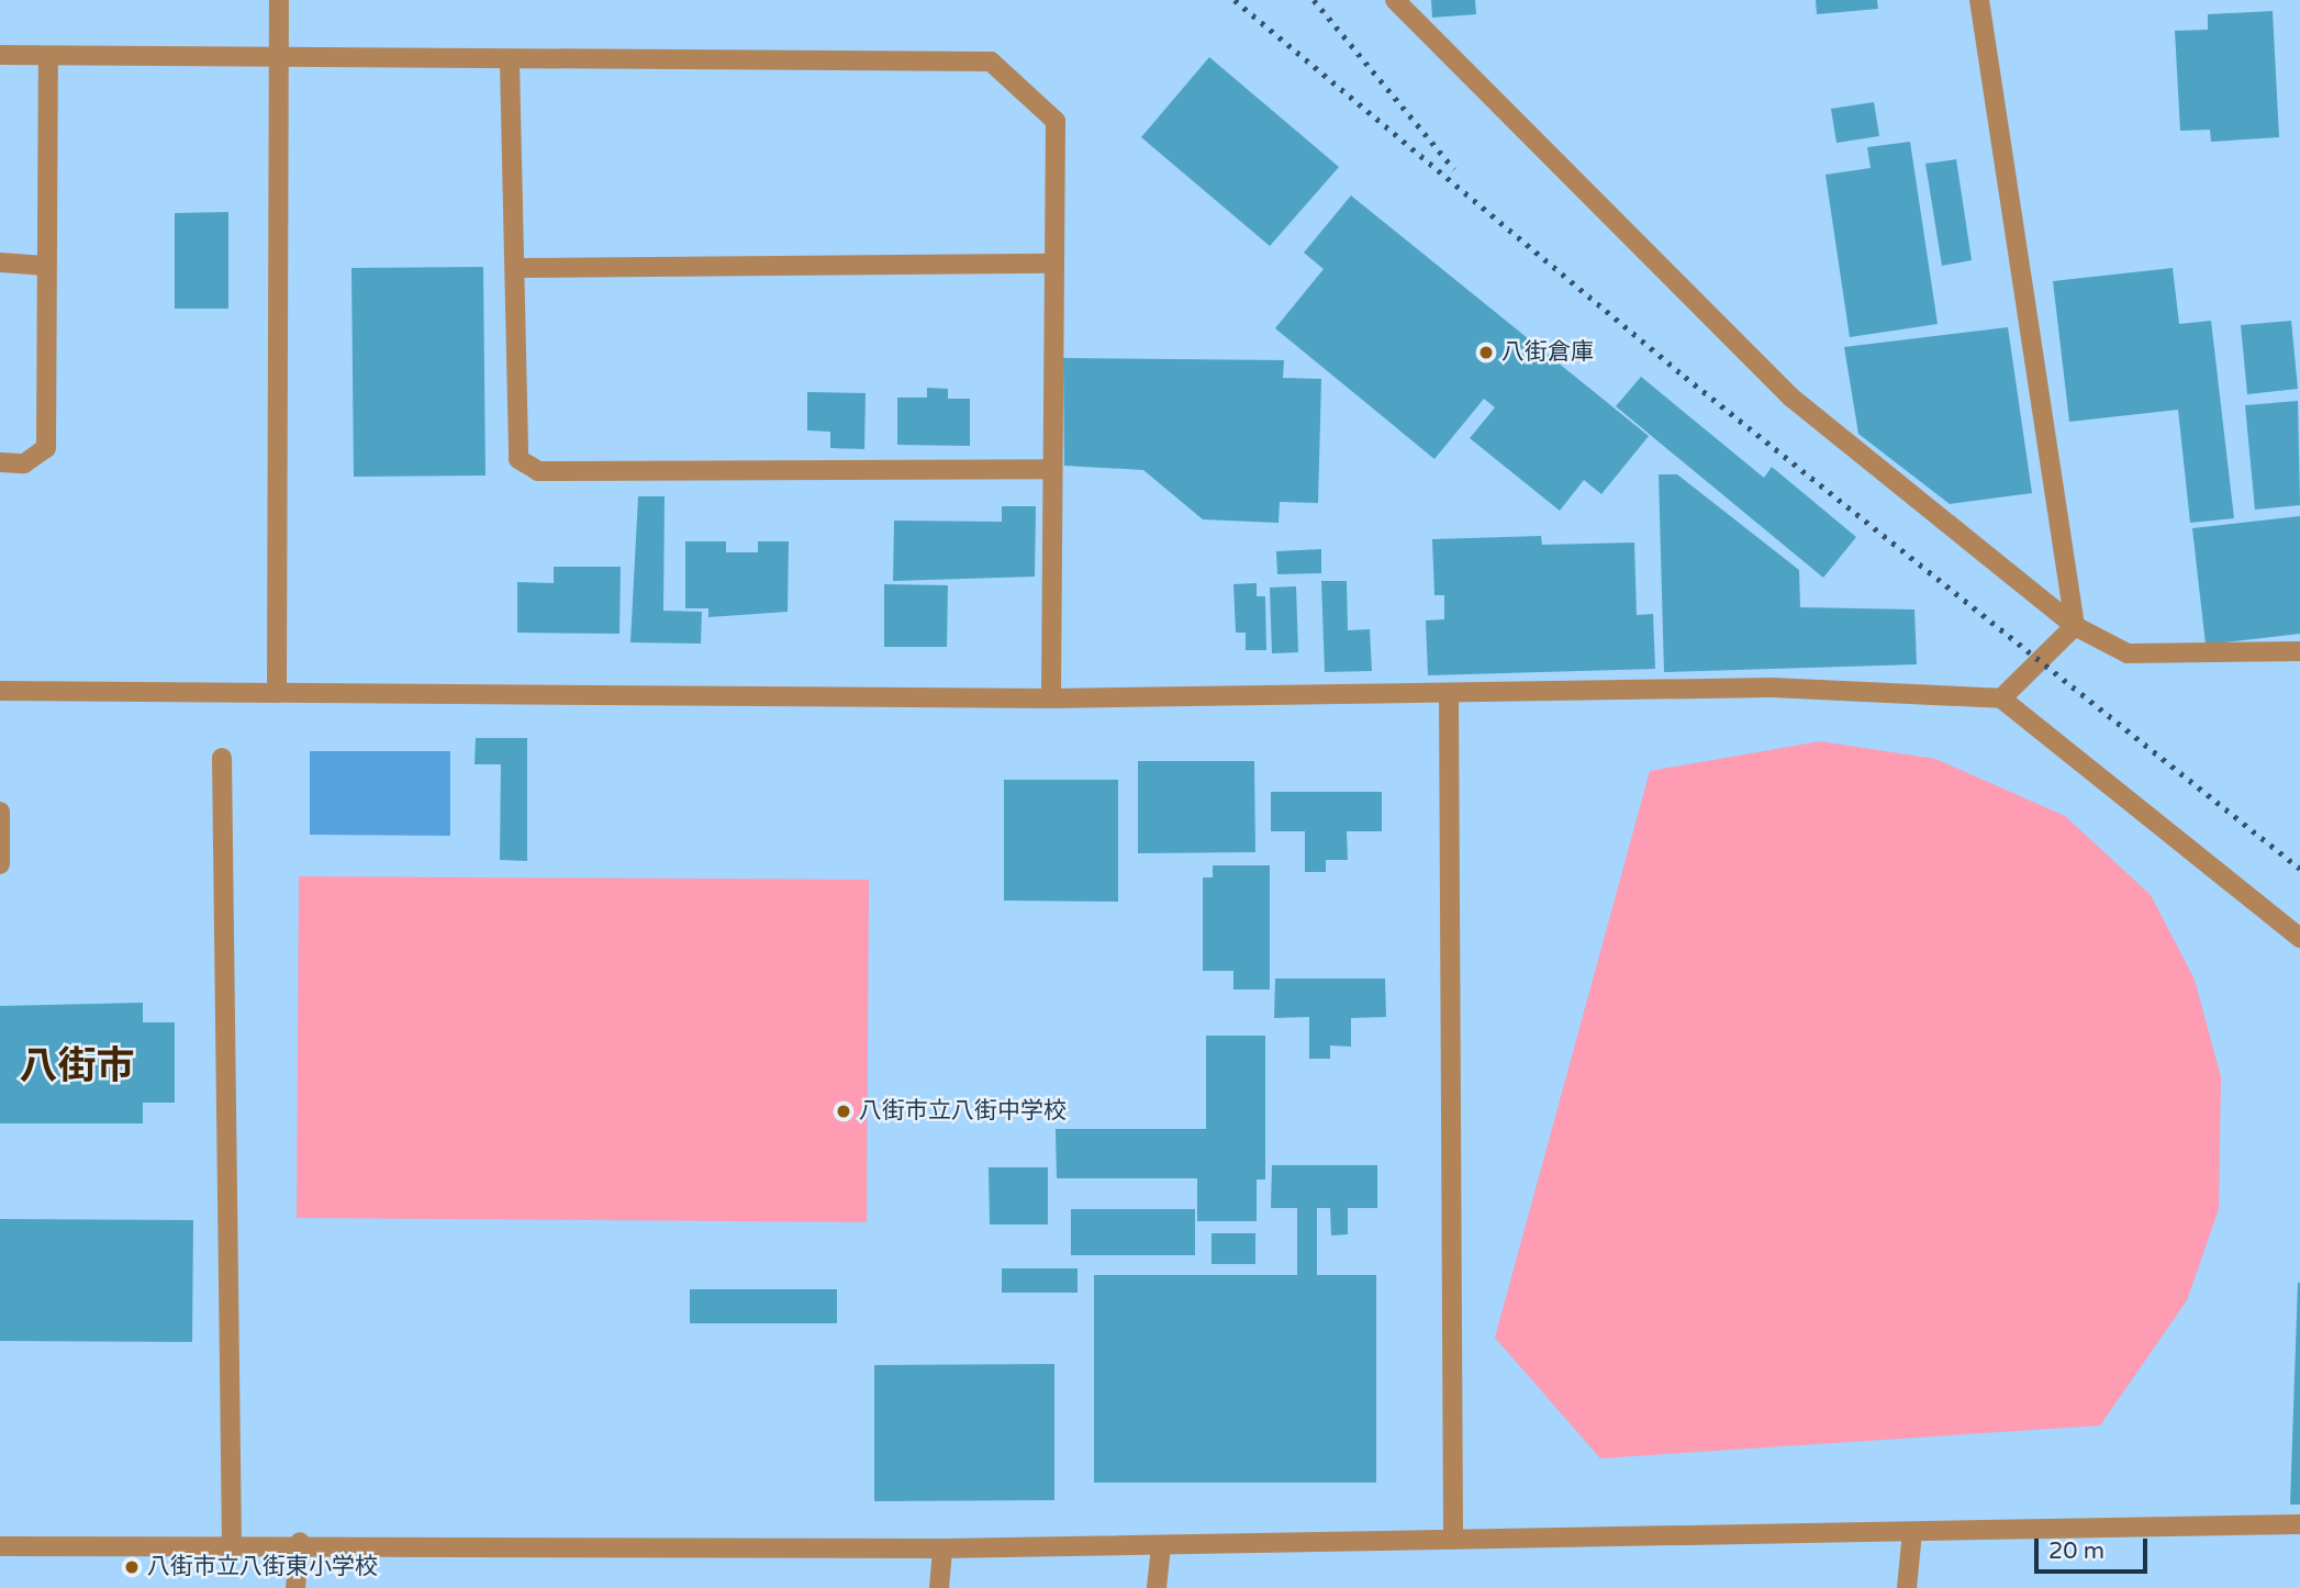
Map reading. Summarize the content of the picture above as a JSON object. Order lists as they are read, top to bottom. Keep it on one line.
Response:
{"districts":["八街市"],"places":["八街倉庫","八街市立八街中学校","八街市立八街東小学校"],"scale_bar":"20 m"}
